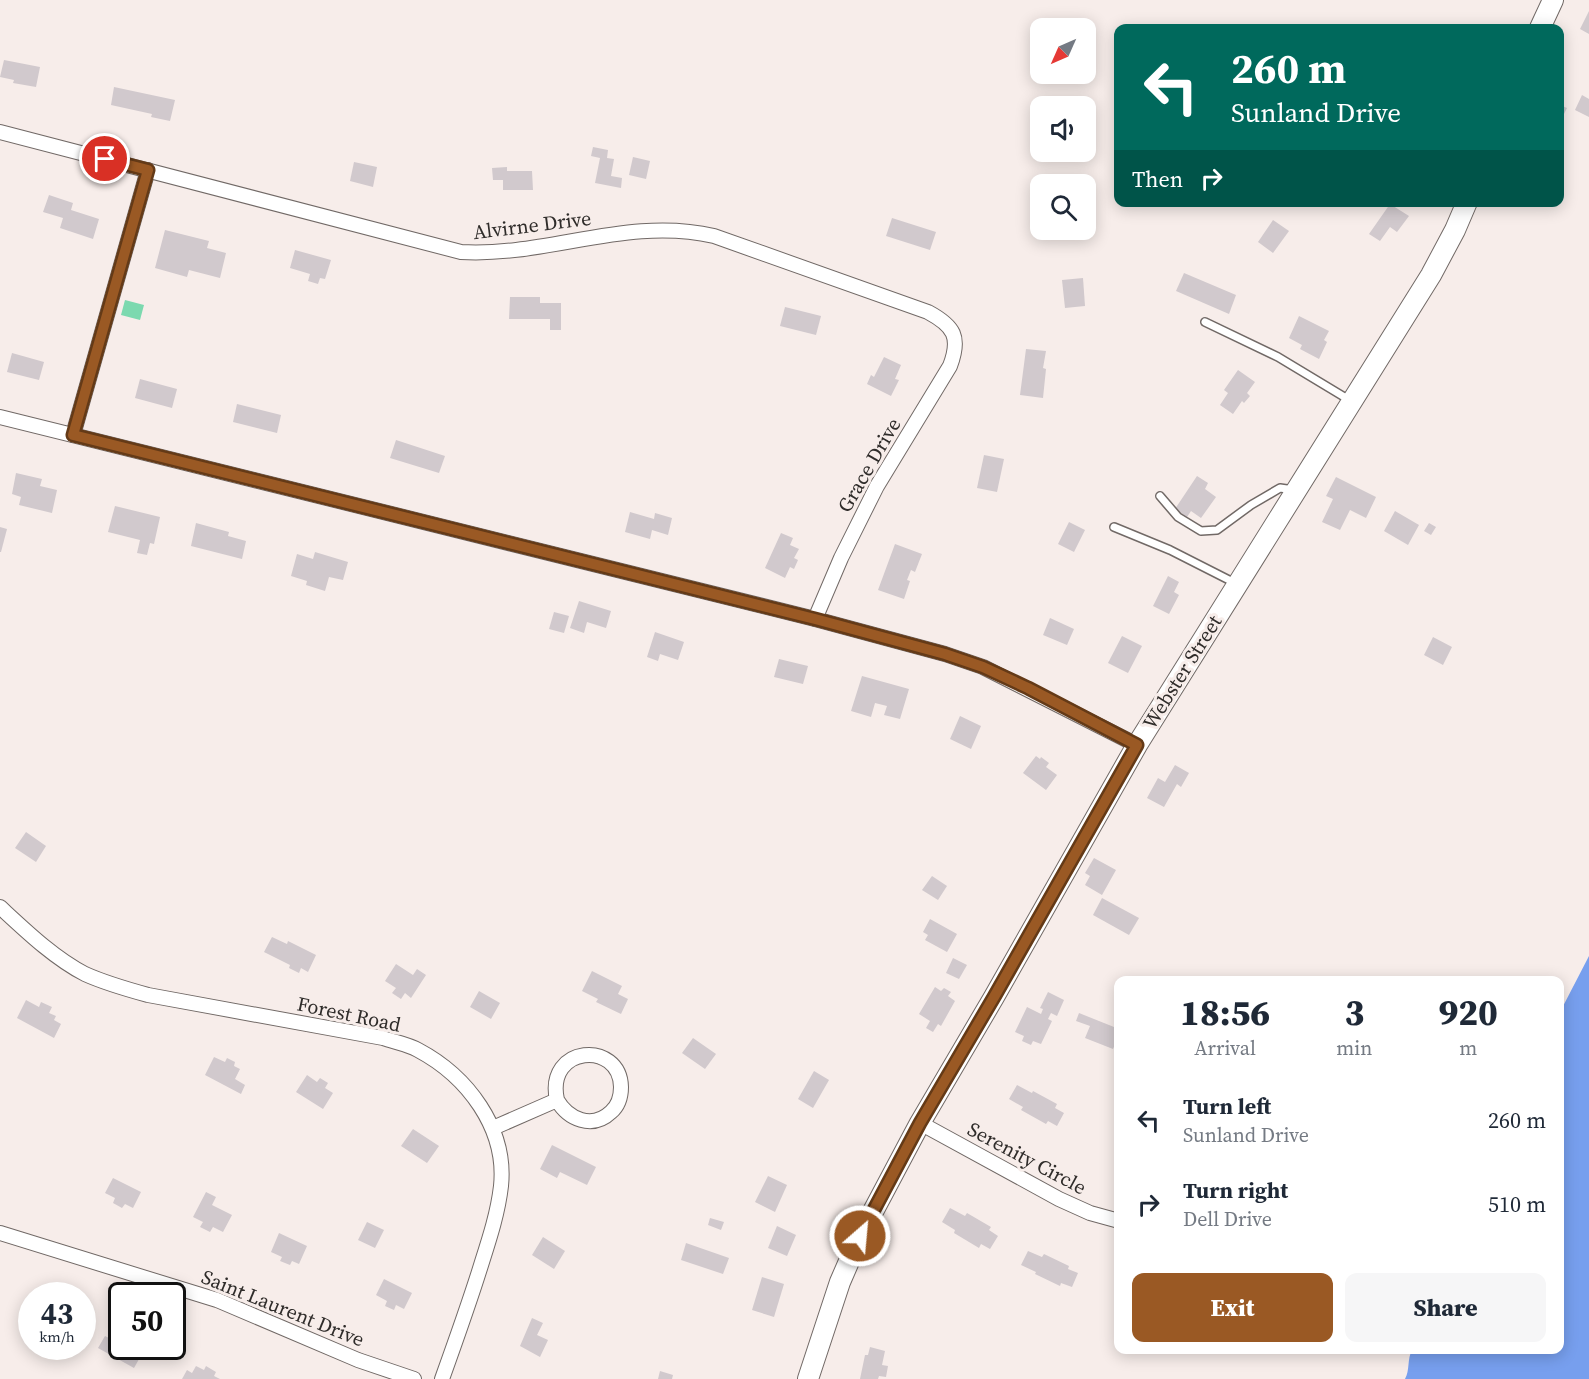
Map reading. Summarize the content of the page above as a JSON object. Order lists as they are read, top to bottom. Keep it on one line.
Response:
{"streets":{"main road":["Webster Street"],"street":["Alvirne Drive","Grace Drive","Forest Road","Serenity Circle","Saint Laurent Drive"]},"crossings":[["Alvirne Drive","Grace Drive"],["Webster Street","Serenity Circle"]],"north":"bottom left","page":{"turn":["260 m","Sunland Drive"],"then":"Then","eta":["18:56","Arrival","3","min","920","m"],"list":[{"name":"Turn left","note":"Sunland Drive","value":"260 m"},{"name":"Turn right","note":"Dell Drive","value":"510 m"}],"buttons":["Exit","Share"],"speed":"43 km/h","limit":"50"}}
